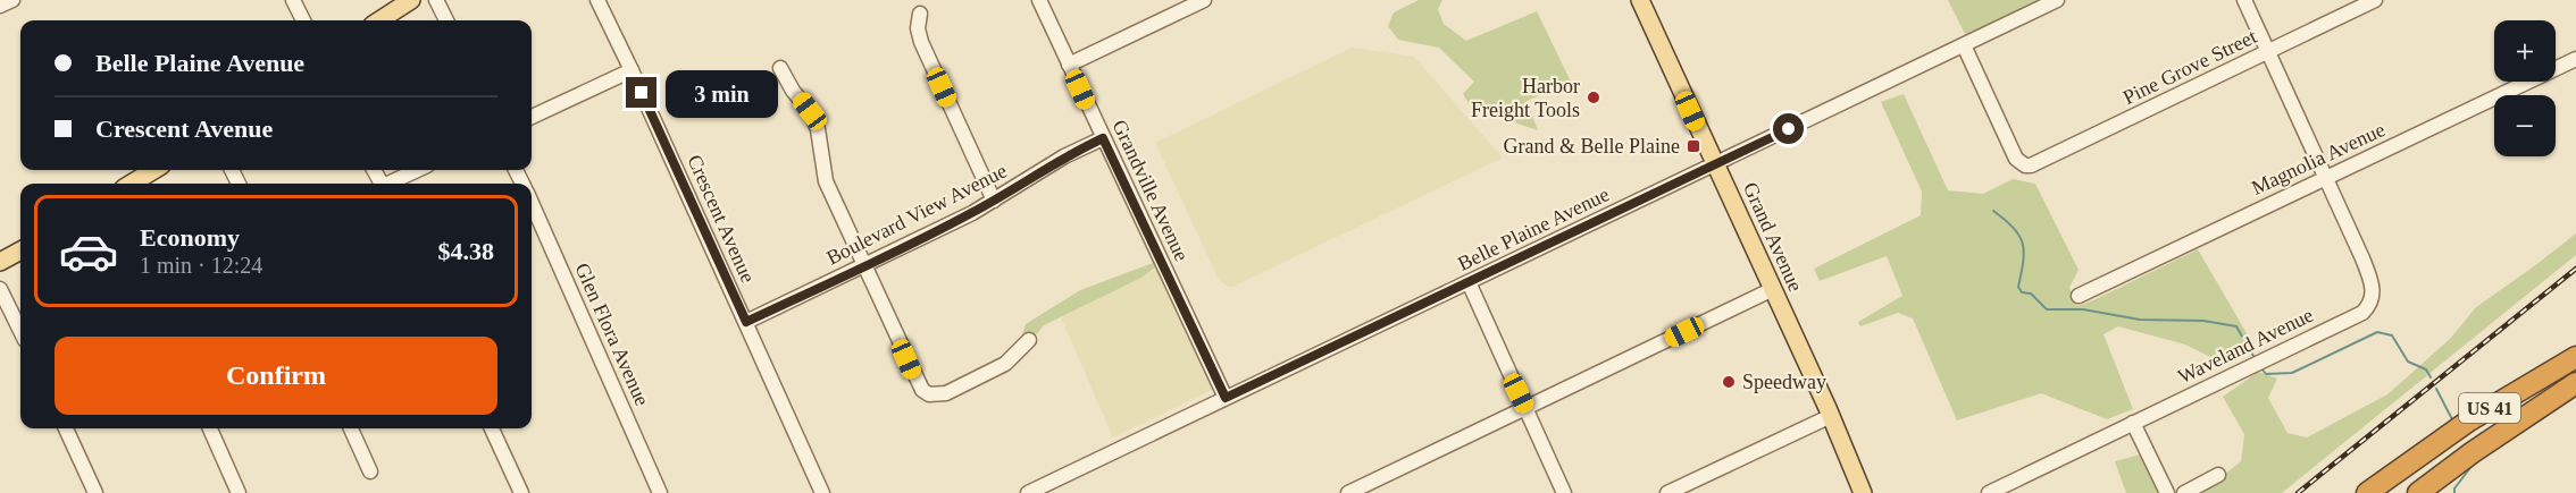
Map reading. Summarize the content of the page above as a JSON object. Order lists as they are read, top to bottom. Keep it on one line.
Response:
{"streets":{"highway":["US 41"],"main road":["Grand Avenue"],"street":["Pine Grove Street","Magnolia Avenue","Grandville Avenue","Boulevard View Avenue","Crescent Avenue","Belle Plaine Avenue","Glen Flora Avenue","Waveland Avenue"]},"crossings":[["Pine Grove Street","Belle Plaine Avenue"],["Magnolia Avenue","Waveland Avenue"],["Grandville Avenue","Boulevard View Avenue"],["Grandville Avenue","Belle Plaine Avenue"],["Boulevard View Avenue","Crescent Avenue"],["Belle Plaine Avenue","Grand Avenue"]],"places":{"other":["Harbor Freight Tools","Speedway"],"transit":["Grand & Belle Plaine"]},"page":{"map_buttons":["+","−"],"banner":["Belle Plaine Avenue","Crescent Avenue"],"bubble":"3 min","list":[{"name":"Economy","note":"1 min · 12:24","value":"$4.38"}],"buttons":"Confirm"}}
